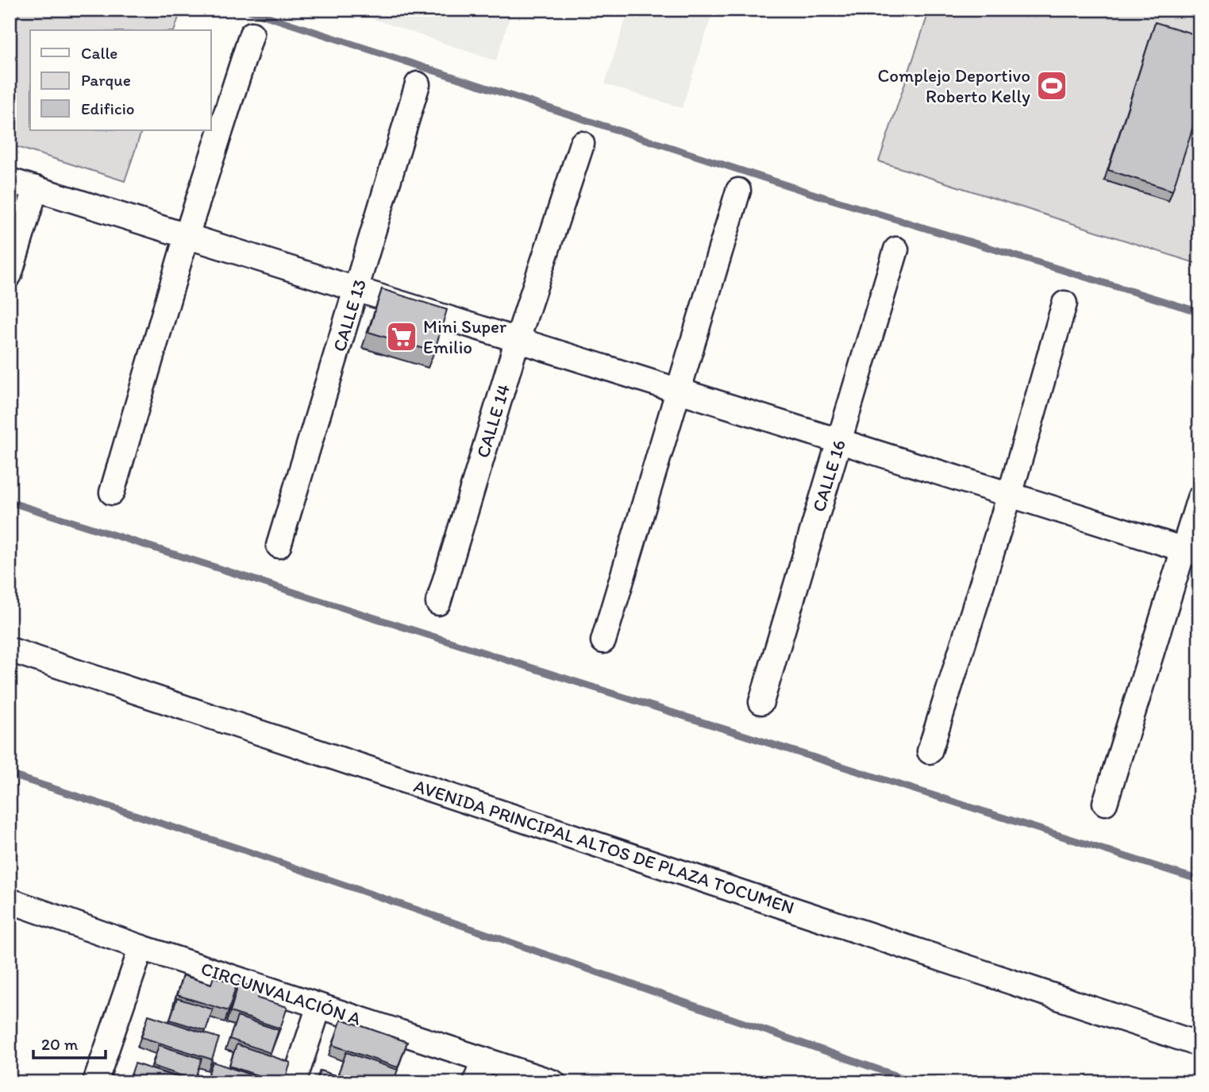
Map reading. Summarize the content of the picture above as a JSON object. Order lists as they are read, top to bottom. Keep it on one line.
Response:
{"streets":{"street":["CALLE 13","CALLE 14","CALLE 16","AVENIDA PRINCIPAL ALTOS DE PLAZA TOCUMEN","CIRCUNVALACIÓN A"]},"places":{"sports":["Complejo Deportivo Roberto Kelly"],"supermarket":["Mini Super Emilio"]},"legend":["Calle","Parque","Edificio"],"scale_bar":"20 m"}
